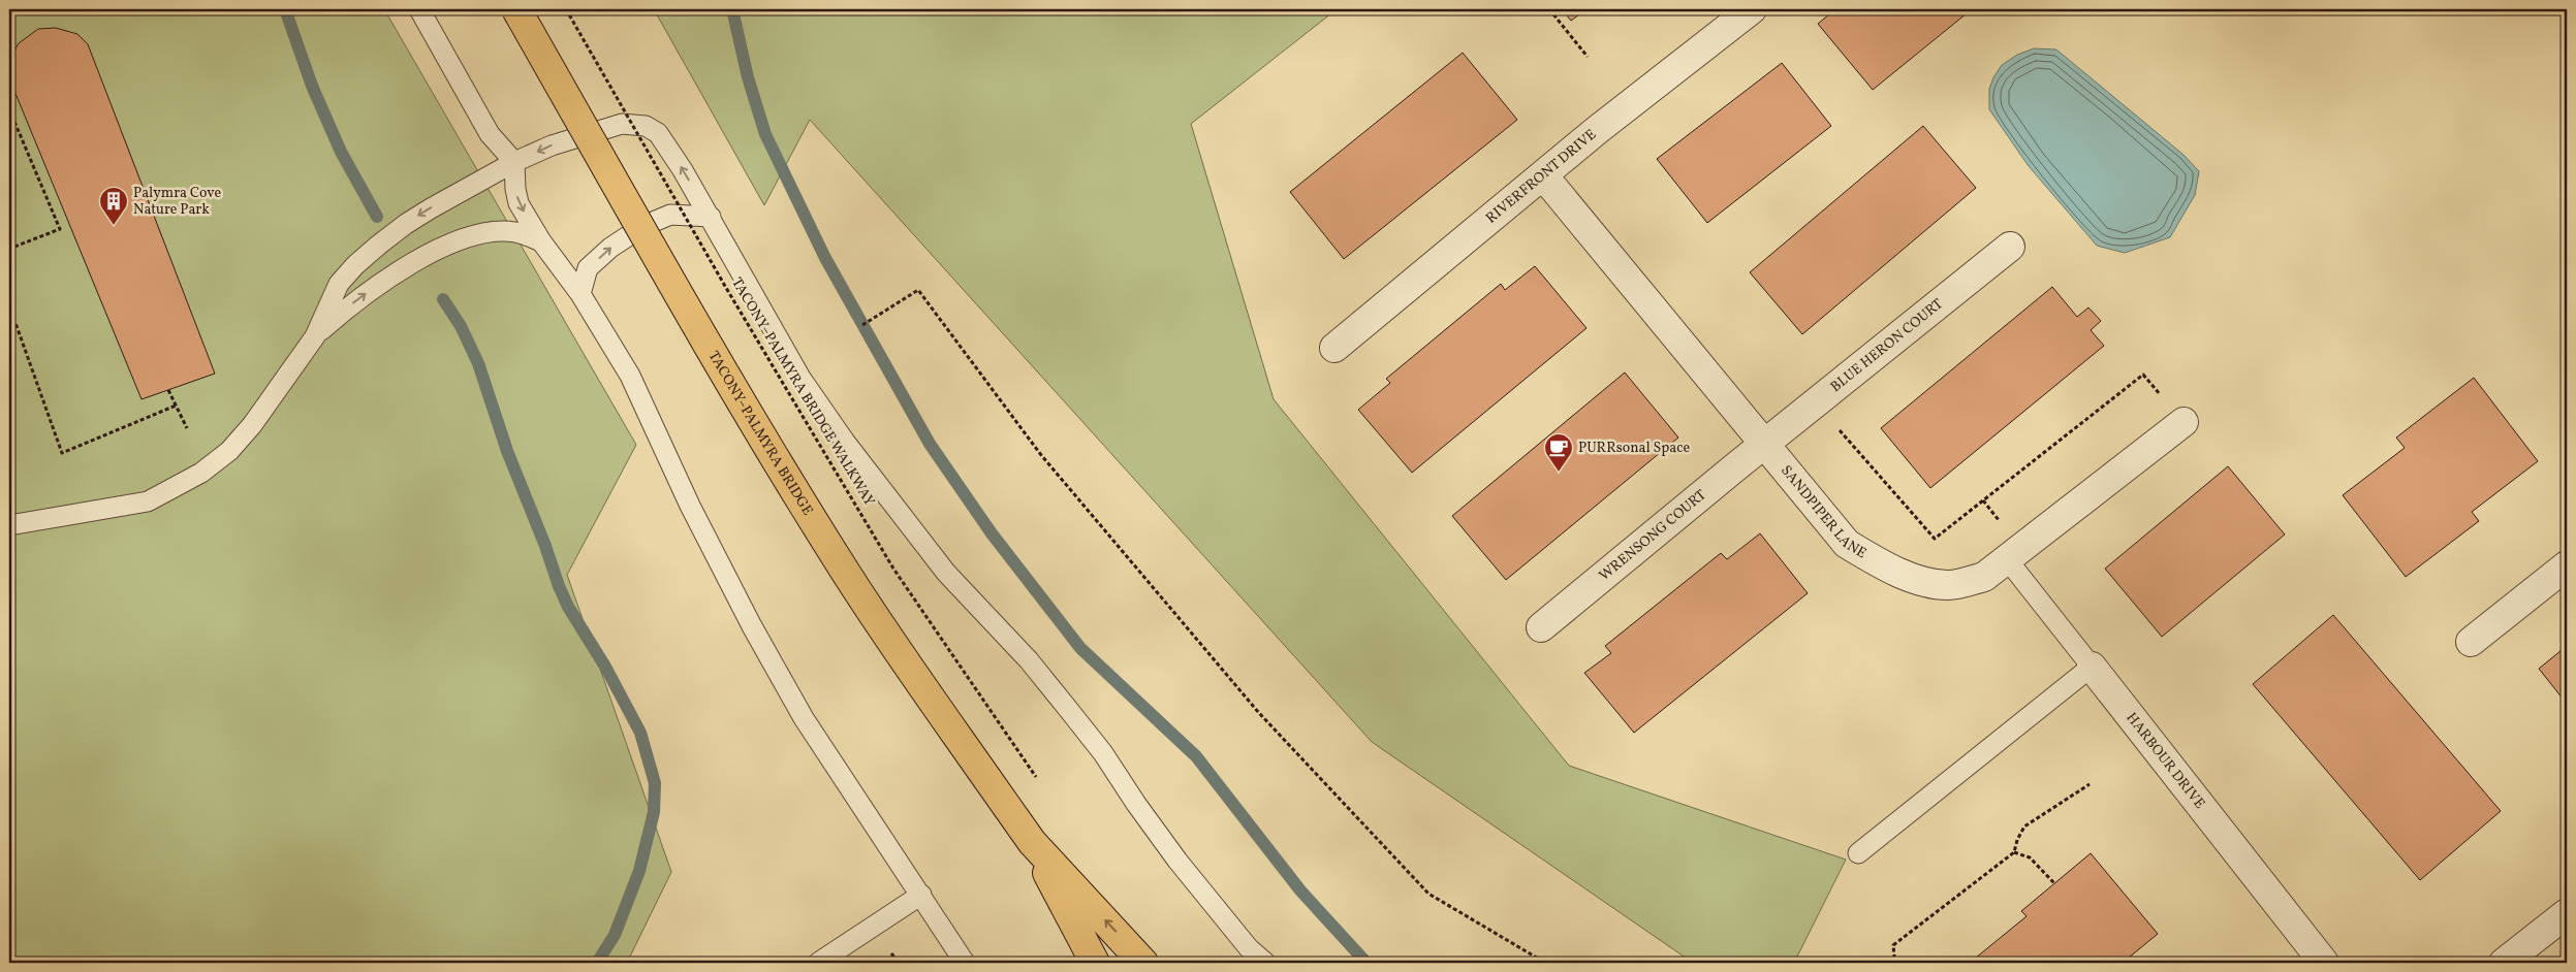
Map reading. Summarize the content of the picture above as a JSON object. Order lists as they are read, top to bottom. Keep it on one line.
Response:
{"streets":{"highway":["TACONY–PALMYRA BRIDGE"],"street":["RIVERFRONT DRIVE","BLUE HERON COURT","SANDPIPER LANE","WRENSONG COURT","HARBOUR DRIVE"],"path":["TACONY–PALMYRA BRIDGE WALKWAY"]},"crossings":[["RIVERFRONT DRIVE","SANDPIPER LANE"],["BLUE HERON COURT","SANDPIPER LANE"],["BLUE HERON COURT","WRENSONG COURT"],["SANDPIPER LANE","WRENSONG COURT"],["SANDPIPER LANE","HARBOUR DRIVE"]],"places":{"building":["Palymra Cove Nature Park"],"cafe":["PURRsonal Space"]}}
